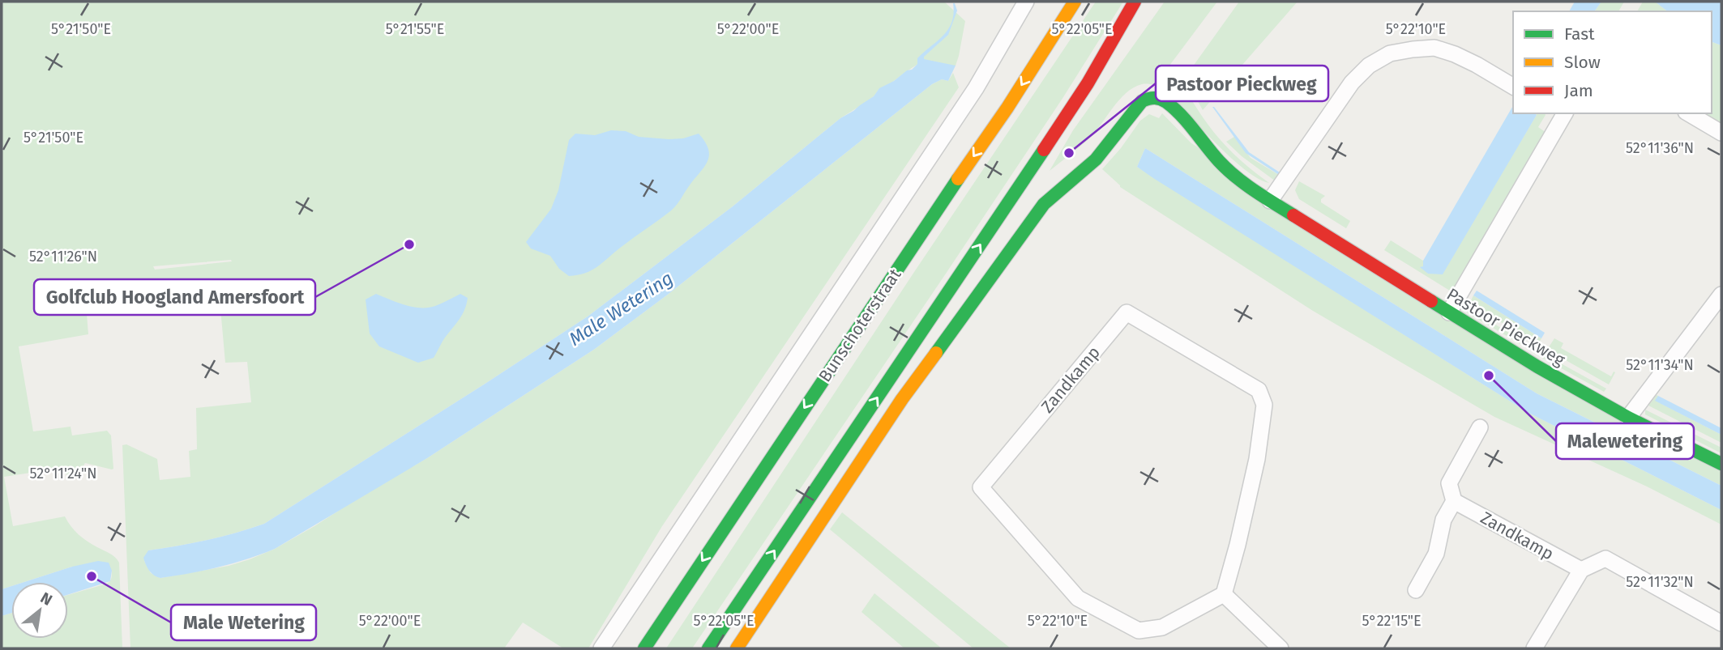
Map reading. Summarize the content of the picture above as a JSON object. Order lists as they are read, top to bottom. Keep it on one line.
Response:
{"streets":{"main road":["Bunschoterstraat","Pastoor Pieckweg"],"street":["Zandkamp"]},"water":["Male Wetering"],"places":["Pastoor Pieckweg","Golfclub Hoogland Amersfoort","Malewetering","Male Wetering"],"legend":["Fast","Slow","Jam"],"north":"top right","coordinates":["5°21'50\"E","5°21'55\"E","5°22'00\"E","5°22'05\"E","5°22'10\"E","52°11'36\"N","52°11'26\"N","52°11'34\"N","52°11'24\"N","52°11'32\"N","5°22'15\"E"]}
